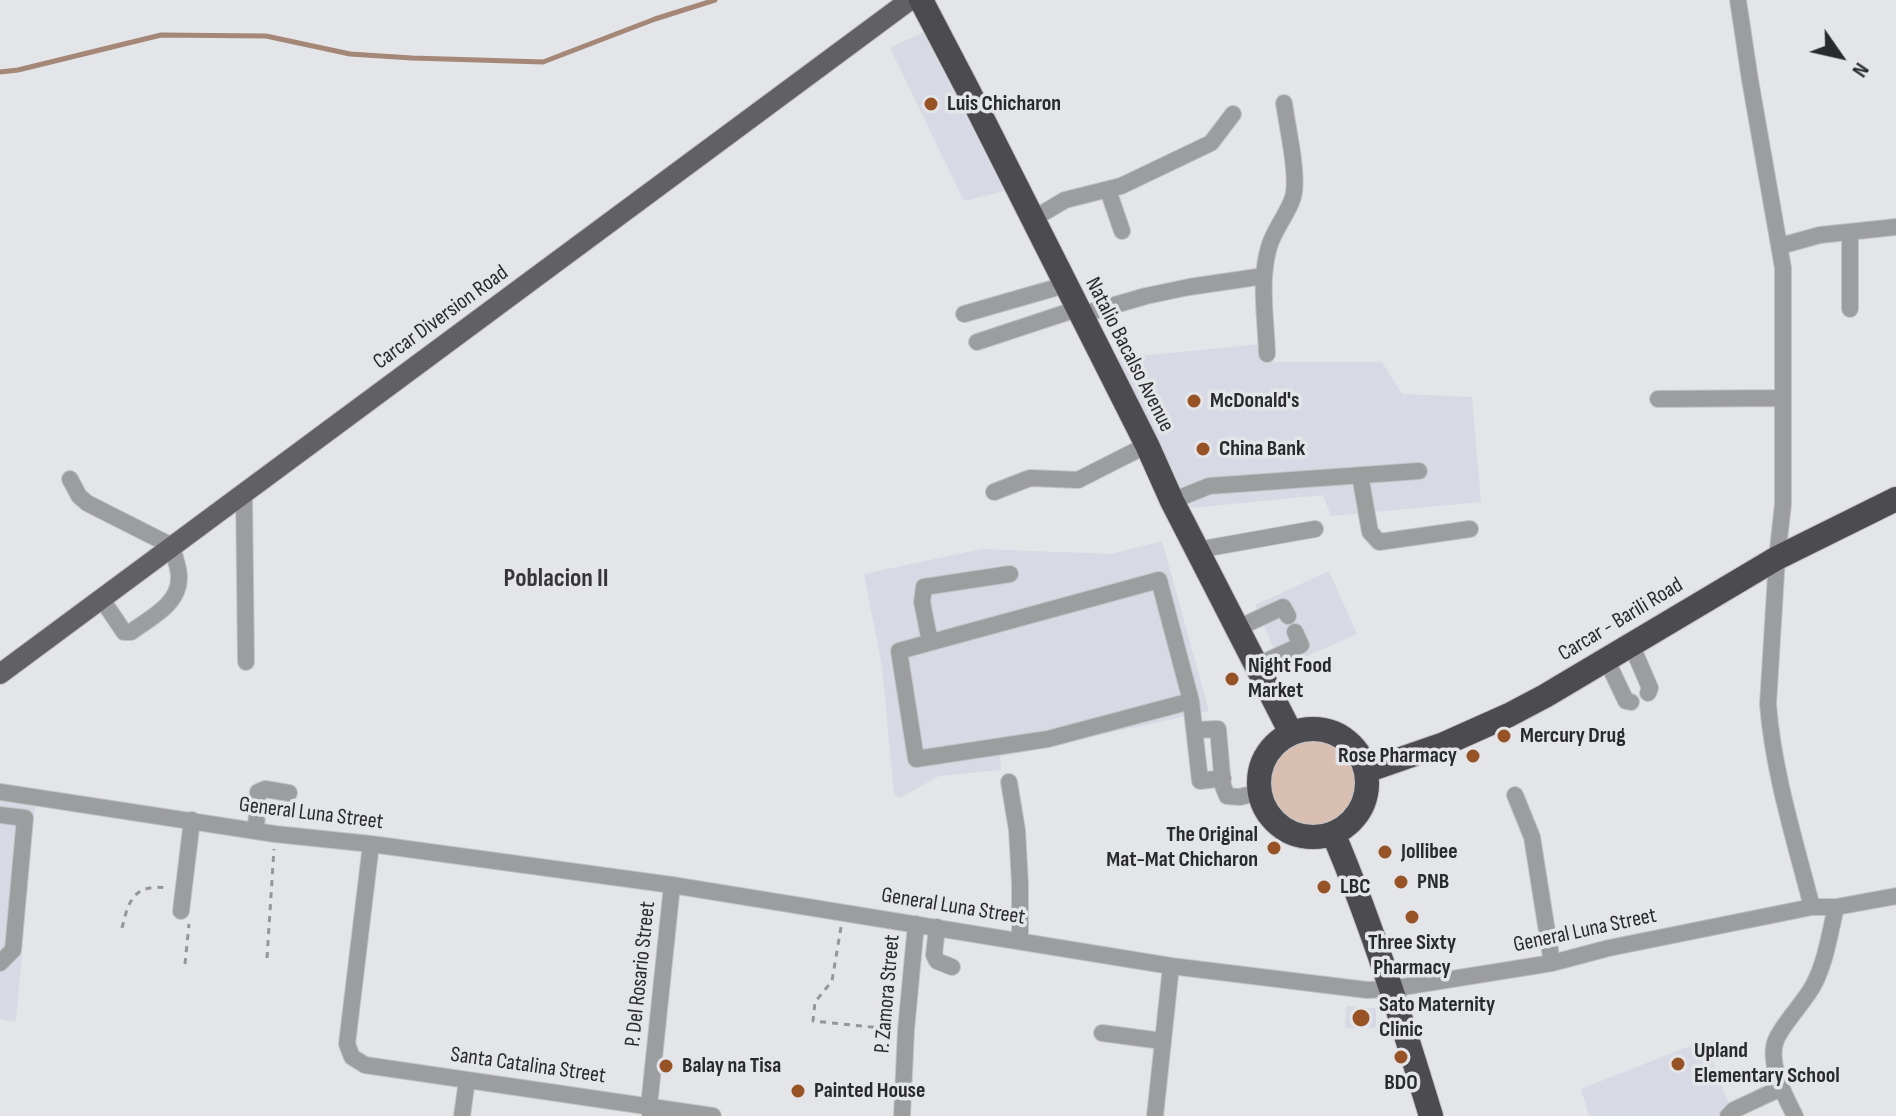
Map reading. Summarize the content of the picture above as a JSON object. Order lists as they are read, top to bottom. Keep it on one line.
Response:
{"streets":{"highway":["Natalio Bacalso Avenue","Carcar - Barili Road"],"main road":["Carcar Diversion Road"],"street":["General Luna Street","P. Del Rosario Street","P. Zamora Street","Santa Catalina Street"]},"crossings":[["Natalio Bacalso Avenue","Carcar - Barili Road"],["General Luna Street","P. Del Rosario Street"],["General Luna Street","P. Zamora Street"],["General Luna Street","Santa Catalina Street"],["P. Del Rosario Street","Santa Catalina Street"]],"districts":["Poblacion II"],"places":["Luis Chicharon","McDonald's","China Bank","Night Food Market","Mercury Drug","Rose Pharmacy","The Original Mat-Mat Chicharon","Jollibee","PNB","LBC","Three Sixty Pharmacy","Sato Maternity Clinic","BDO","Upland Elementary School","Balay na Tisa","Painted House"],"north":"bottom right"}
